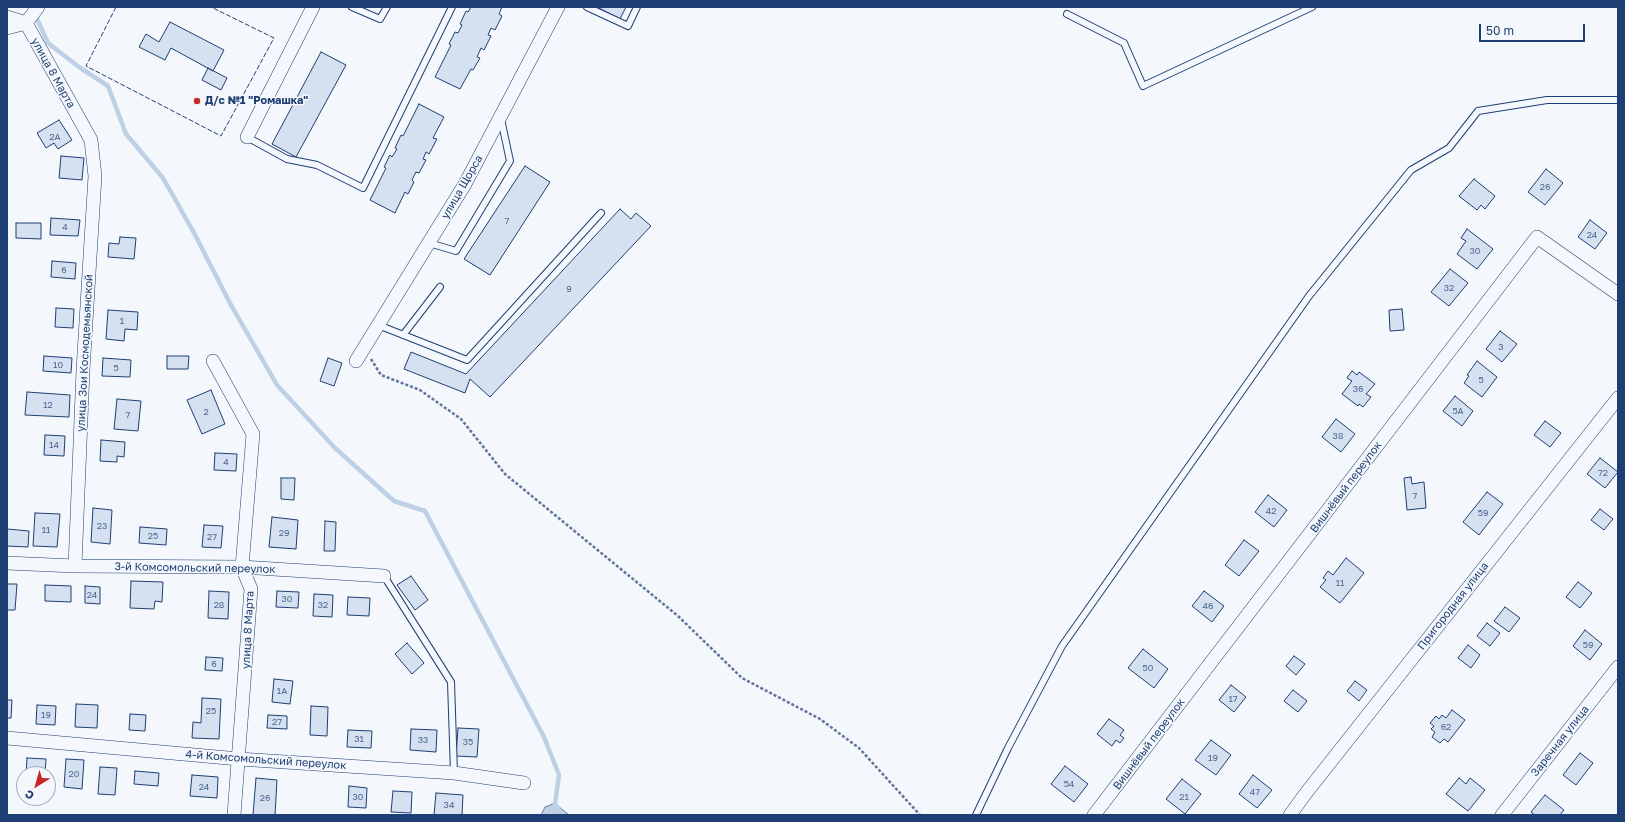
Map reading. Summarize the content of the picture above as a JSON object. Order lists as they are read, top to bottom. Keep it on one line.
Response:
{"streets":{"street":["улица 8 Марта","улица Щорса","улица Зои Космодемьянской","Вишнёвый переулок","3-й Комсомольский переулок","Пригородная улица","Заречная улица","4-й Комсомольский переулок"]},"crossings":[["улица 8 Марта","улица Зои Космодемьянской"],["улица 8 Марта","3-й Комсомольский переулок"],["улица 8 Марта","4-й Комсомольский переулок"],["улица Зои Космодемьянской","3-й Комсомольский переулок"]],"places":["Д/с №1 \"Ромашка\""],"house_numbers":["2А","26","7","4","24","30","6","32","9","1","3","10","5","5","36","12","5А","2","7","38","14","4","72","7","42","59","23","11","29","25","27","11","24","30","28","32","46","59","6","50","1А","17","25","19","27","62","31","33","35","19","20","54","24","47","30","21","26","34"],"scale_bar":"50 m","north":"bottom left"}
